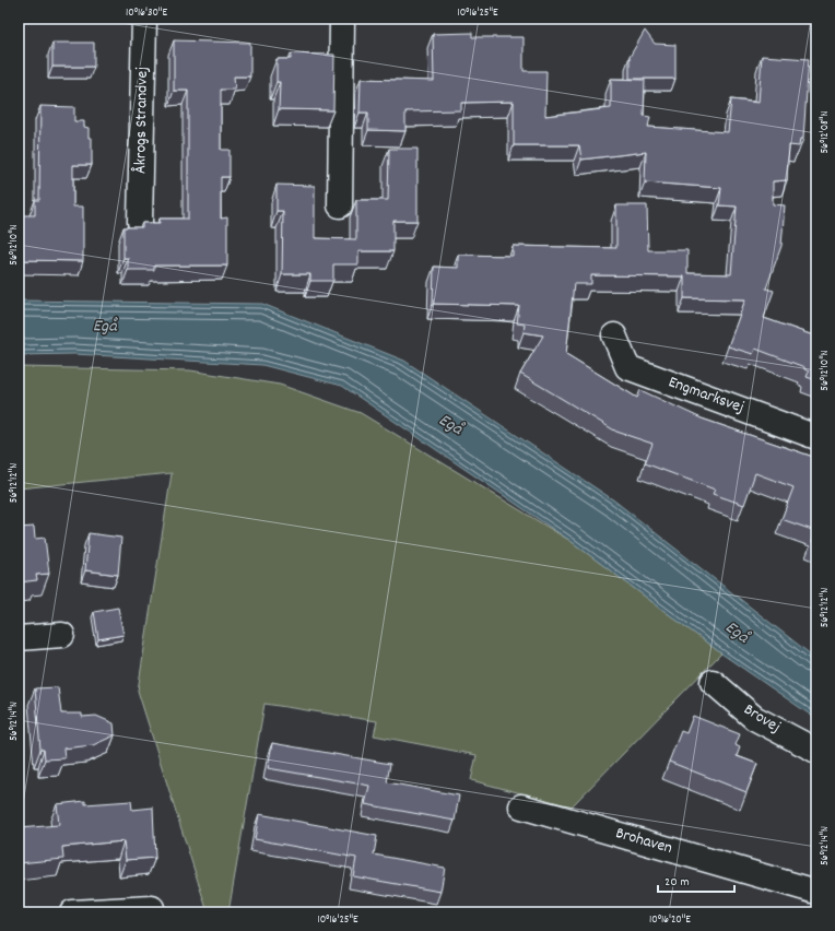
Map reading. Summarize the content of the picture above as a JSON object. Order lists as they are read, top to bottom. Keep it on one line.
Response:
{"streets":{"street":["Åkrogs Strandvej","Engmarksvej","Brovej","Brohaven"]},"water":["Egå"],"scale_bar":"20 m","coordinates":["10°16'30\"E","10°16'25\"E","56°12'08\"N","56°12'10\"N","56°12'12\"N","56°12'14\"N","10°16'20\"E"]}
